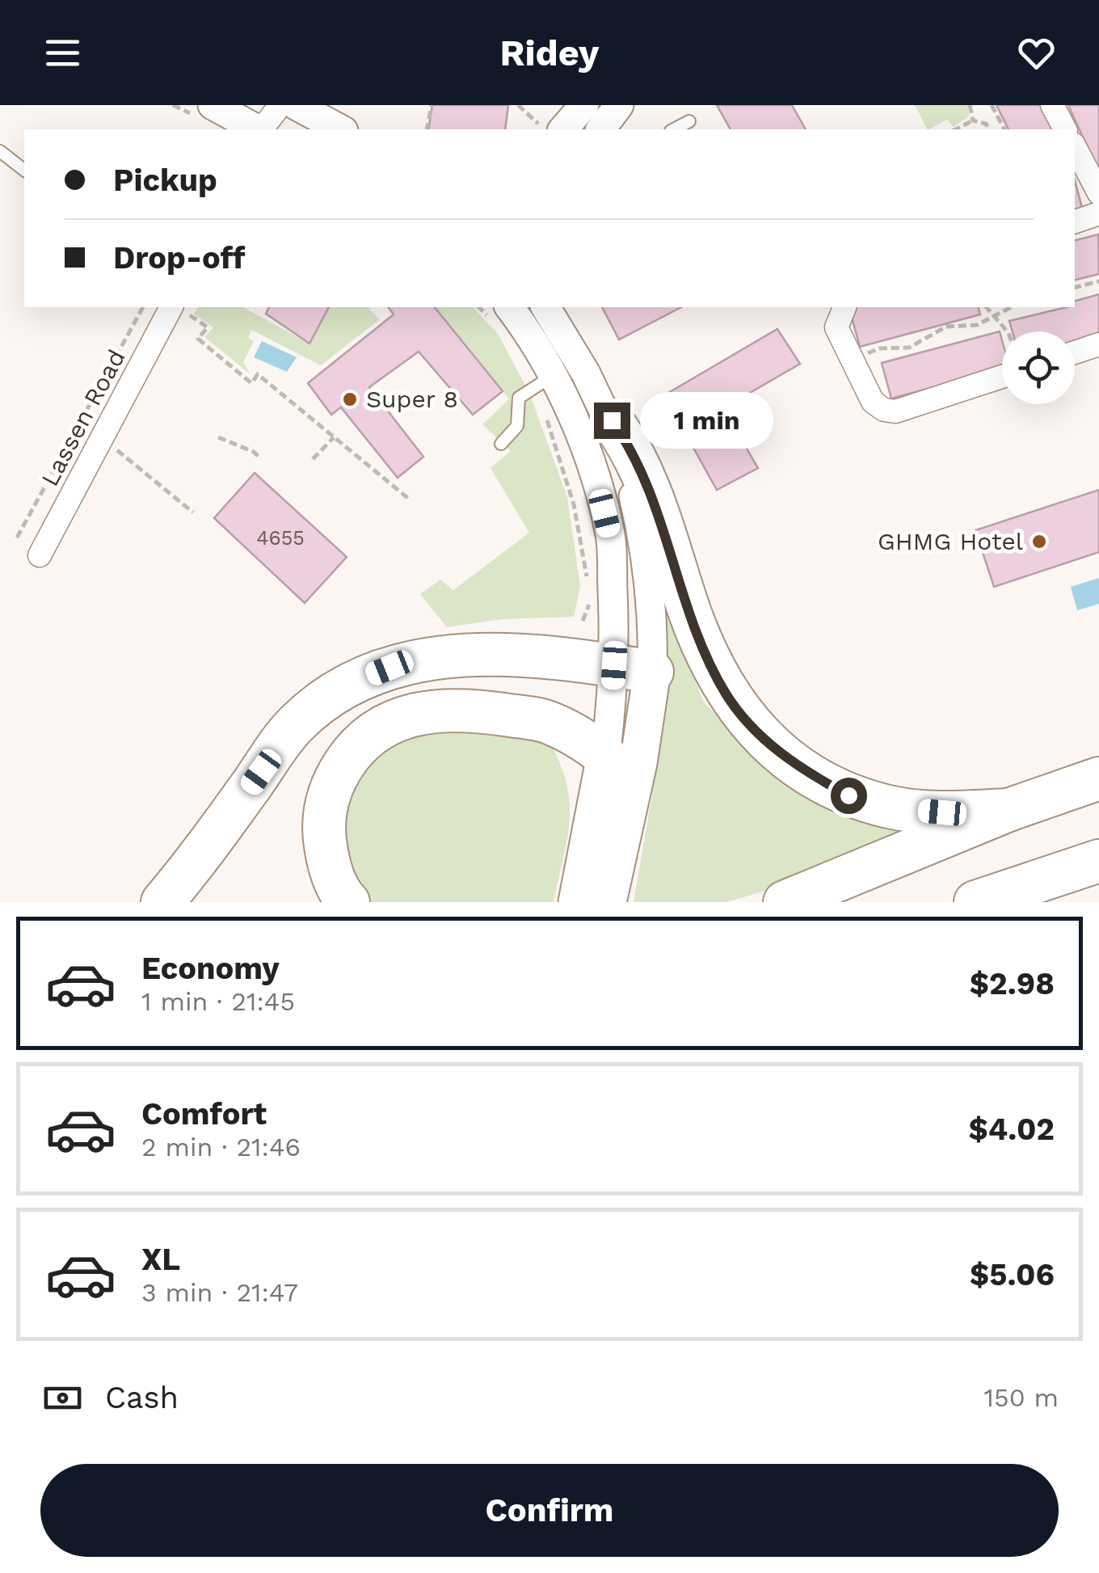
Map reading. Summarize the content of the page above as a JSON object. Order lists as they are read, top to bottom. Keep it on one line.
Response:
{"streets":{"street":["Lassen Road"]},"places":["Super 8","GHMG Hotel"],"house_numbers":["4655"],"page":{"header":"Ridey","banner":["Pickup","Drop-off"],"bubble":"1 min","list":[{"name":"Economy","note":"1 min · 21:45","value":"$2.98"},{"name":"Comfort","note":"2 min · 21:46","value":"$4.02"},{"name":"XL","note":"3 min · 21:47","value":"$5.06"}],"pay":["Cash","150 m"],"buttons":"Confirm"}}
